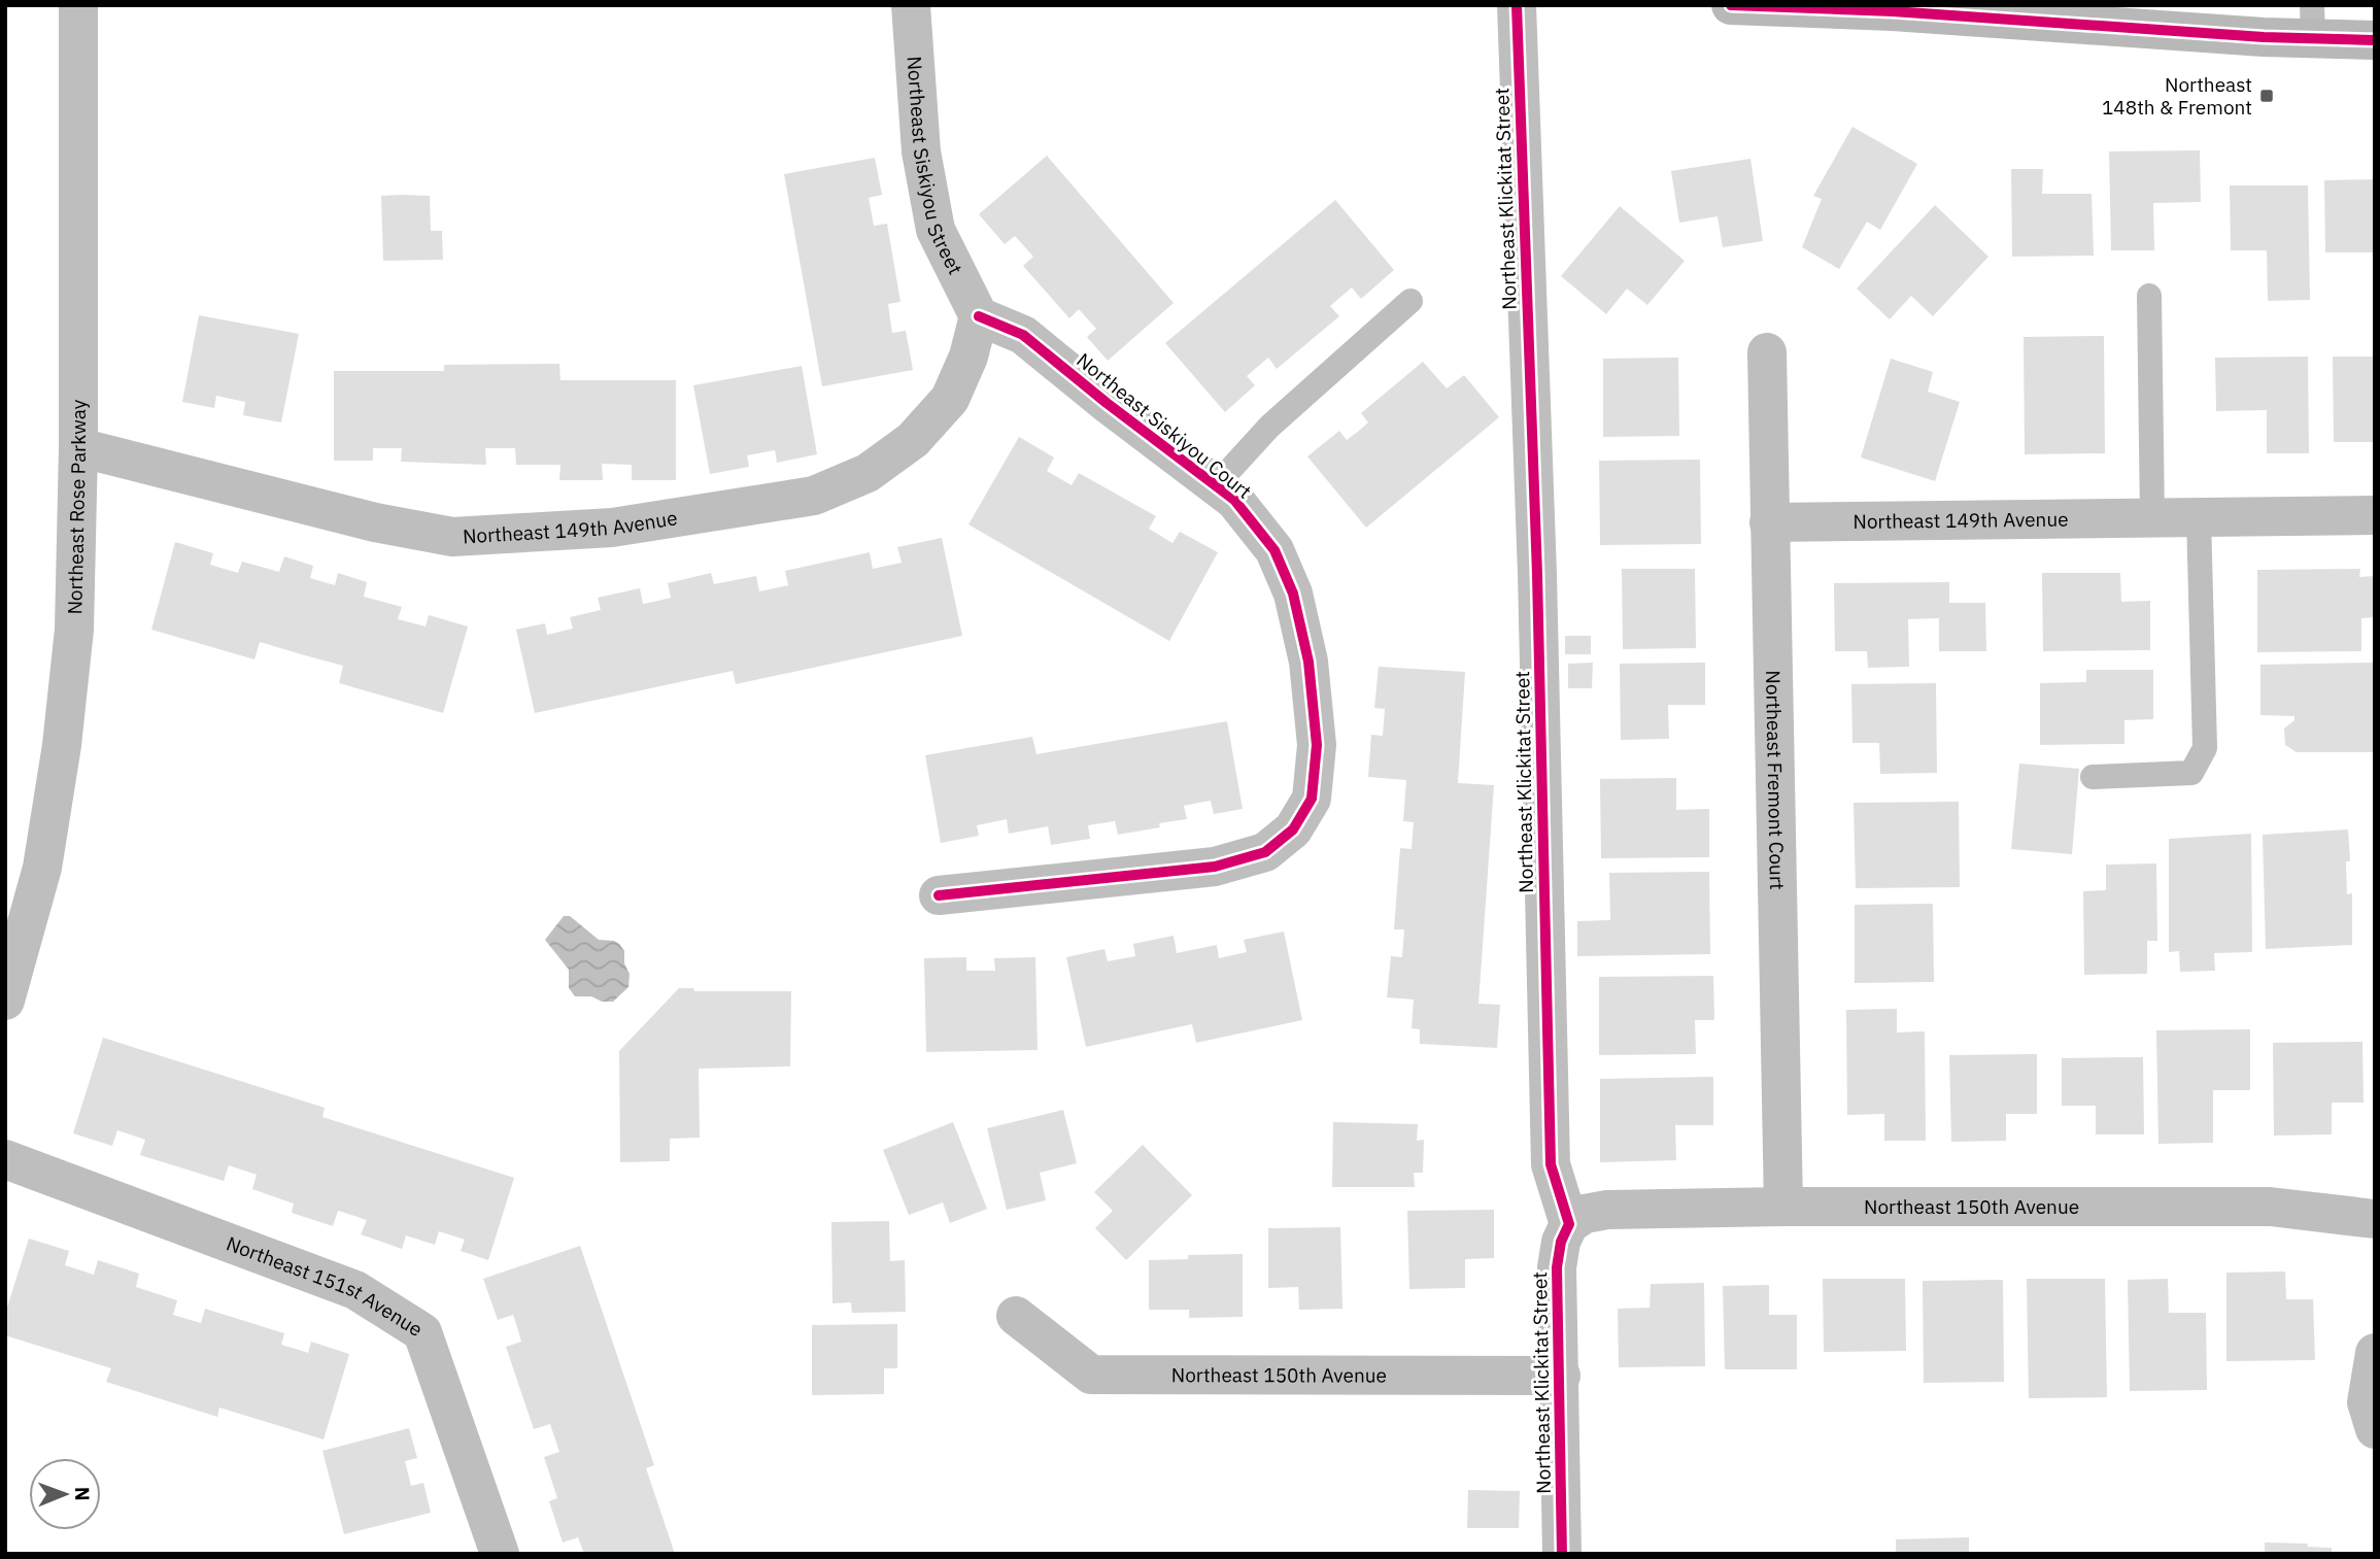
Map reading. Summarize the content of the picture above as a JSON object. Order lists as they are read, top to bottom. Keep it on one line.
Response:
{"streets":{"street":["Northeast Siskiyou Street","Northeast Klickitat Street","Northeast Siskiyou Court","Northeast Rose Parkway","Northeast 149th Avenue","Northeast Fremont Court","Northeast 150th Avenue","Northeast 151st Avenue"]},"crossings":[["Northeast Siskiyou Street","Northeast Siskiyou Court"],["Northeast Siskiyou Street","Northeast 149th Avenue"],["Northeast Klickitat Street","Northeast 150th Avenue"],["Northeast Siskiyou Court","Northeast 149th Avenue"],["Northeast Rose Parkway","Northeast 149th Avenue"],["Northeast 149th Avenue","Northeast Fremont Court"],["Northeast Fremont Court","Northeast 150th Avenue"]],"places":{"transit":["Northeast 148th & Fremont"]},"north":"right"}
